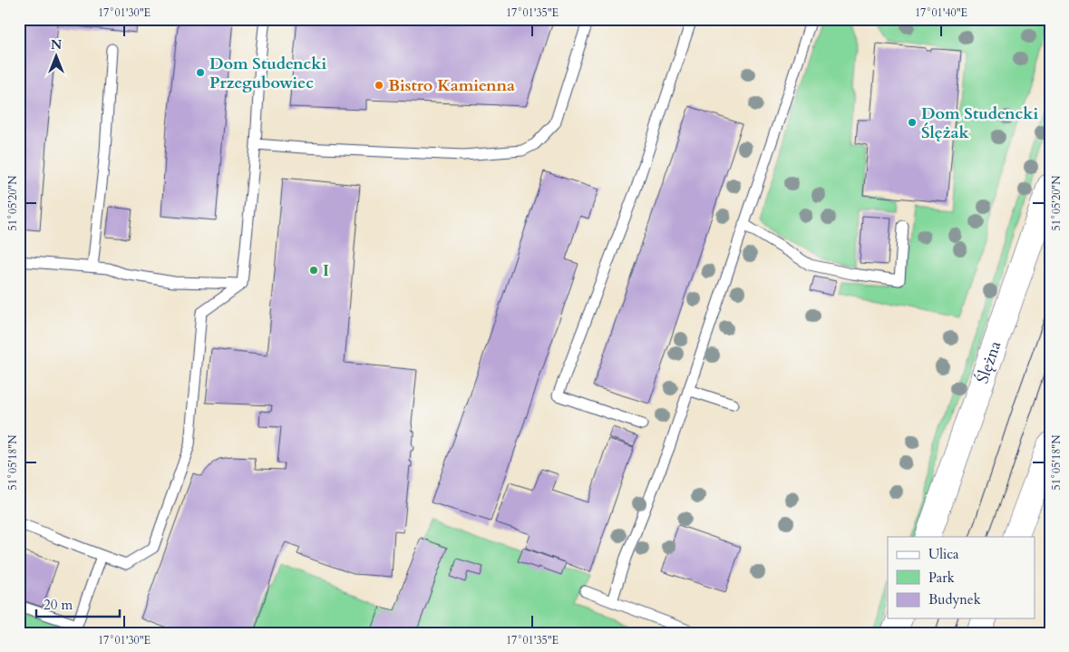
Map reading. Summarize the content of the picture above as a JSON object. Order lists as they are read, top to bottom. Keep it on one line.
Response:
{"streets":{"main road":["Ślężna"]},"places":["Dom Studencki Przegubowiec","Bistro Kamienna","Dom Studencki Ślężak","I"],"legend":["Ulica","Park","Budynek"],"scale_bar":"20 m","north":"top","coordinates":["17°01'30\"E","17°01'35\"E","17°01'40\"E","51°05'20\"N","51°05'18\"N"]}
